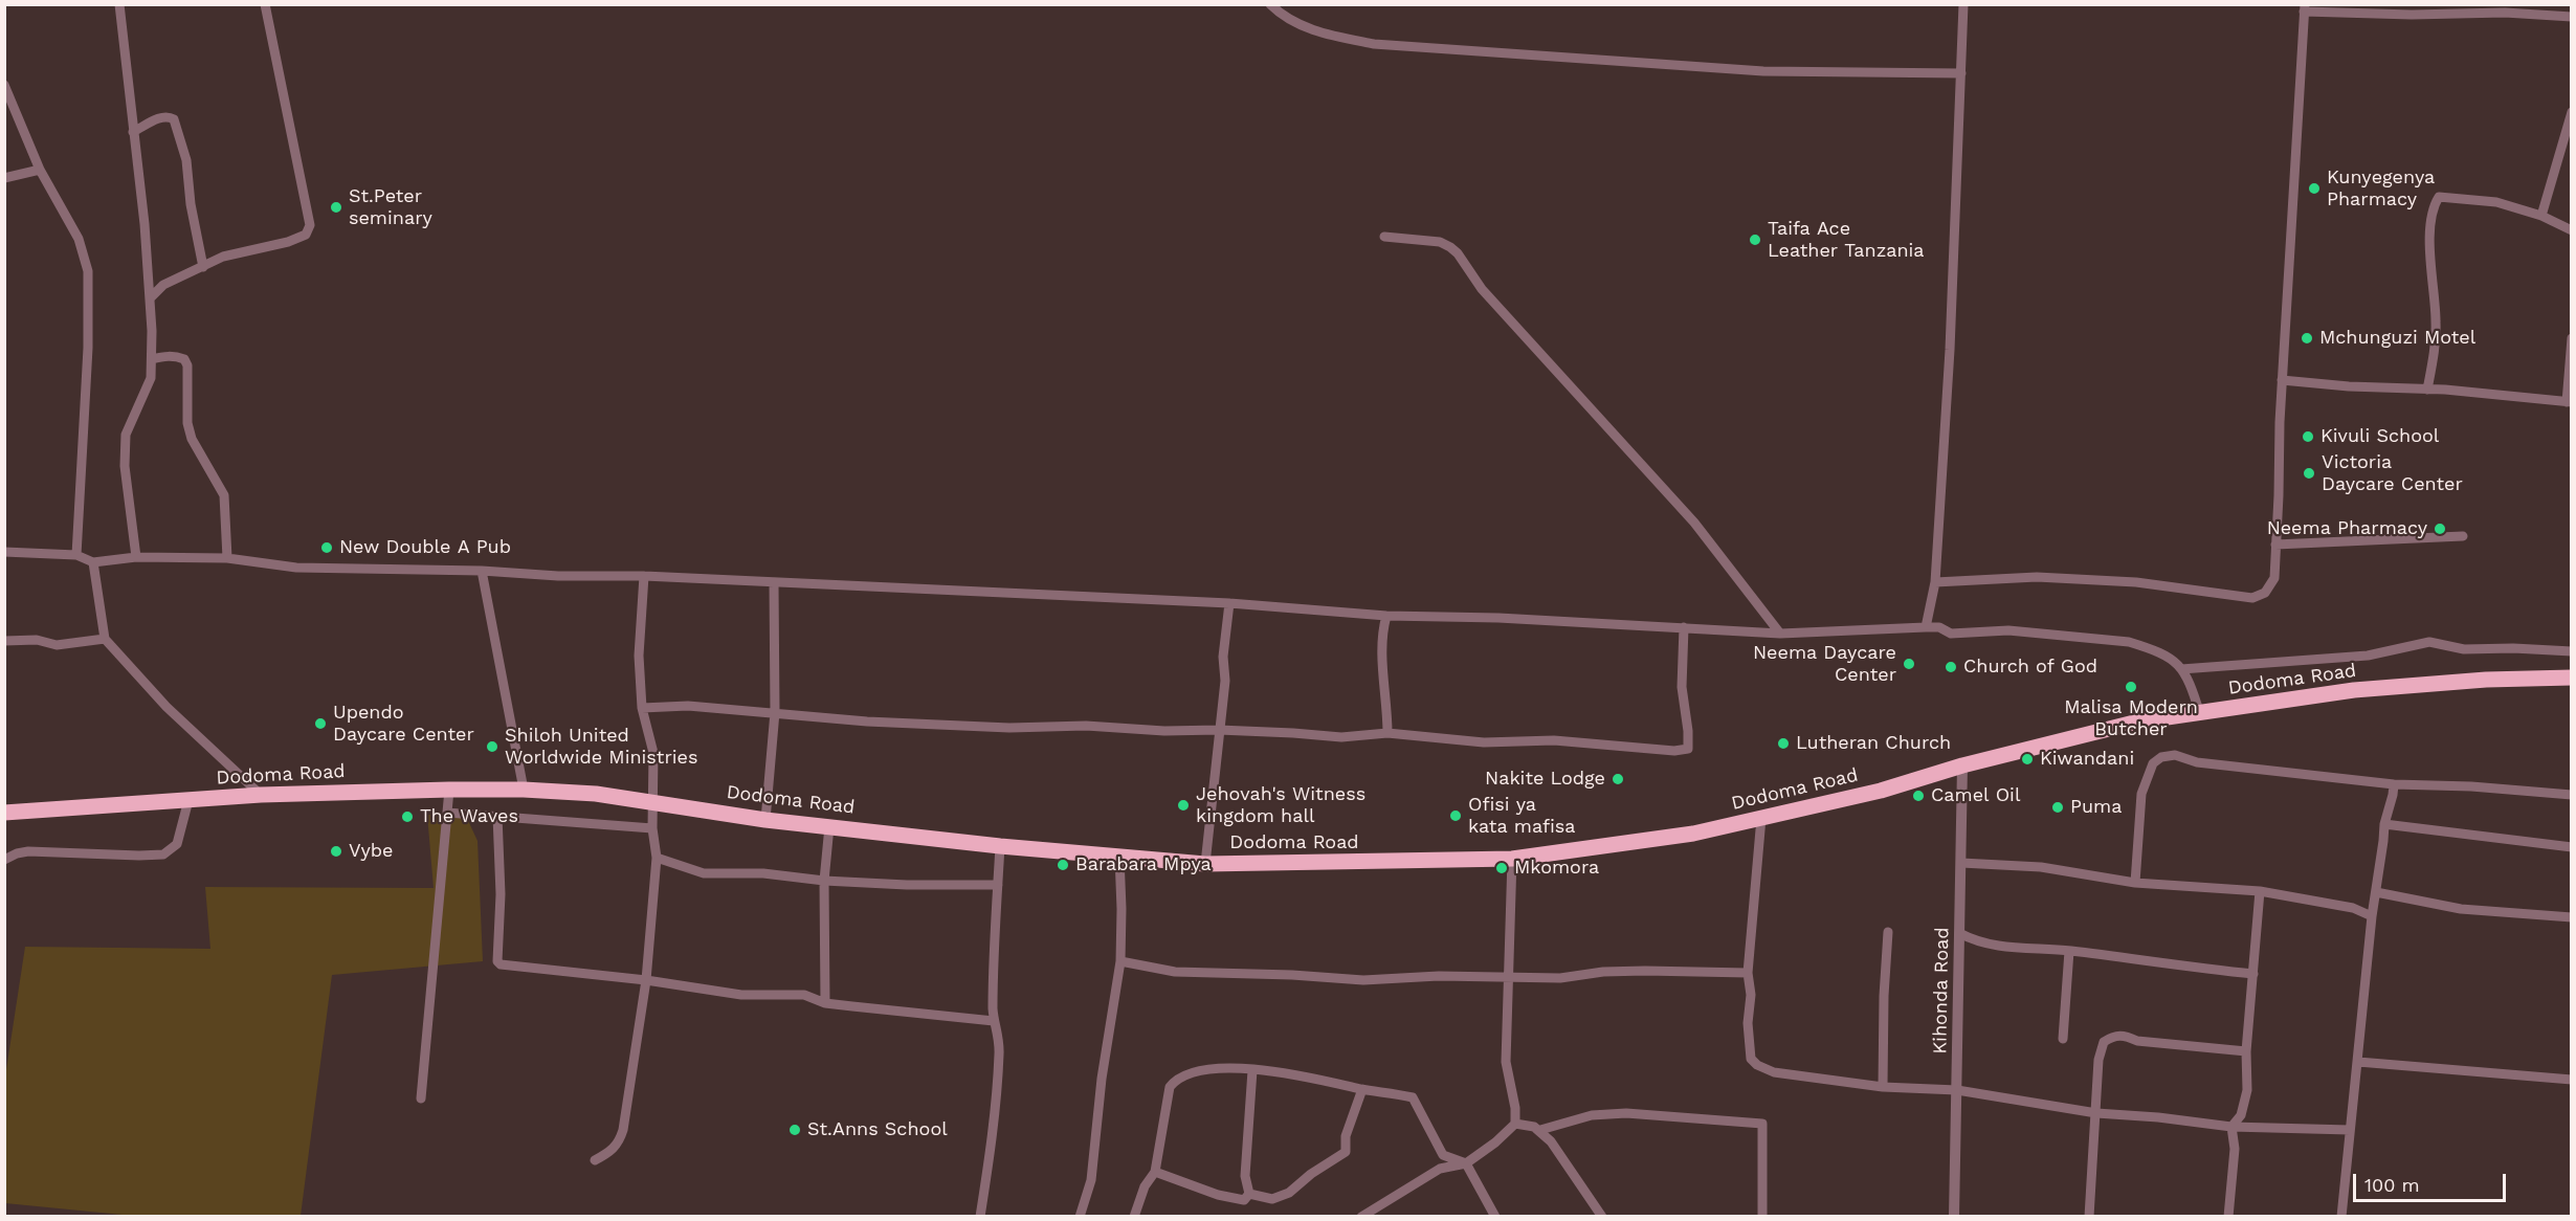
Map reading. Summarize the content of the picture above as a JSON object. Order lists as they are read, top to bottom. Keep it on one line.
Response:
{"streets":{"highway":["Dodoma Road"],"street":["Kihonda Road"]},"crossings":[["Dodoma Road","Kihonda Road"]],"places":["Kunyegenya Pharmacy","St.Peter seminary","Taifa Ace Leather Tanzania","Mchunguzi Motel","Kivuli School","Victoria Daycare Center","Neema Pharmacy","New Double A Pub","Neema Daycare Center","Church of God","Malisa Modern Butcher","Upendo Daycare Center","Lutheran Church","Shiloh United Worldwide Ministries","Kiwandani","Nakite Lodge","Camel Oil","Jehovah's Witness kingdom hall","Puma","Ofisi ya kata mafisa","The Waves","Vybe","Barabara Mpya","Mkomora","St.Anns School"],"scale_bar":"100 m"}
